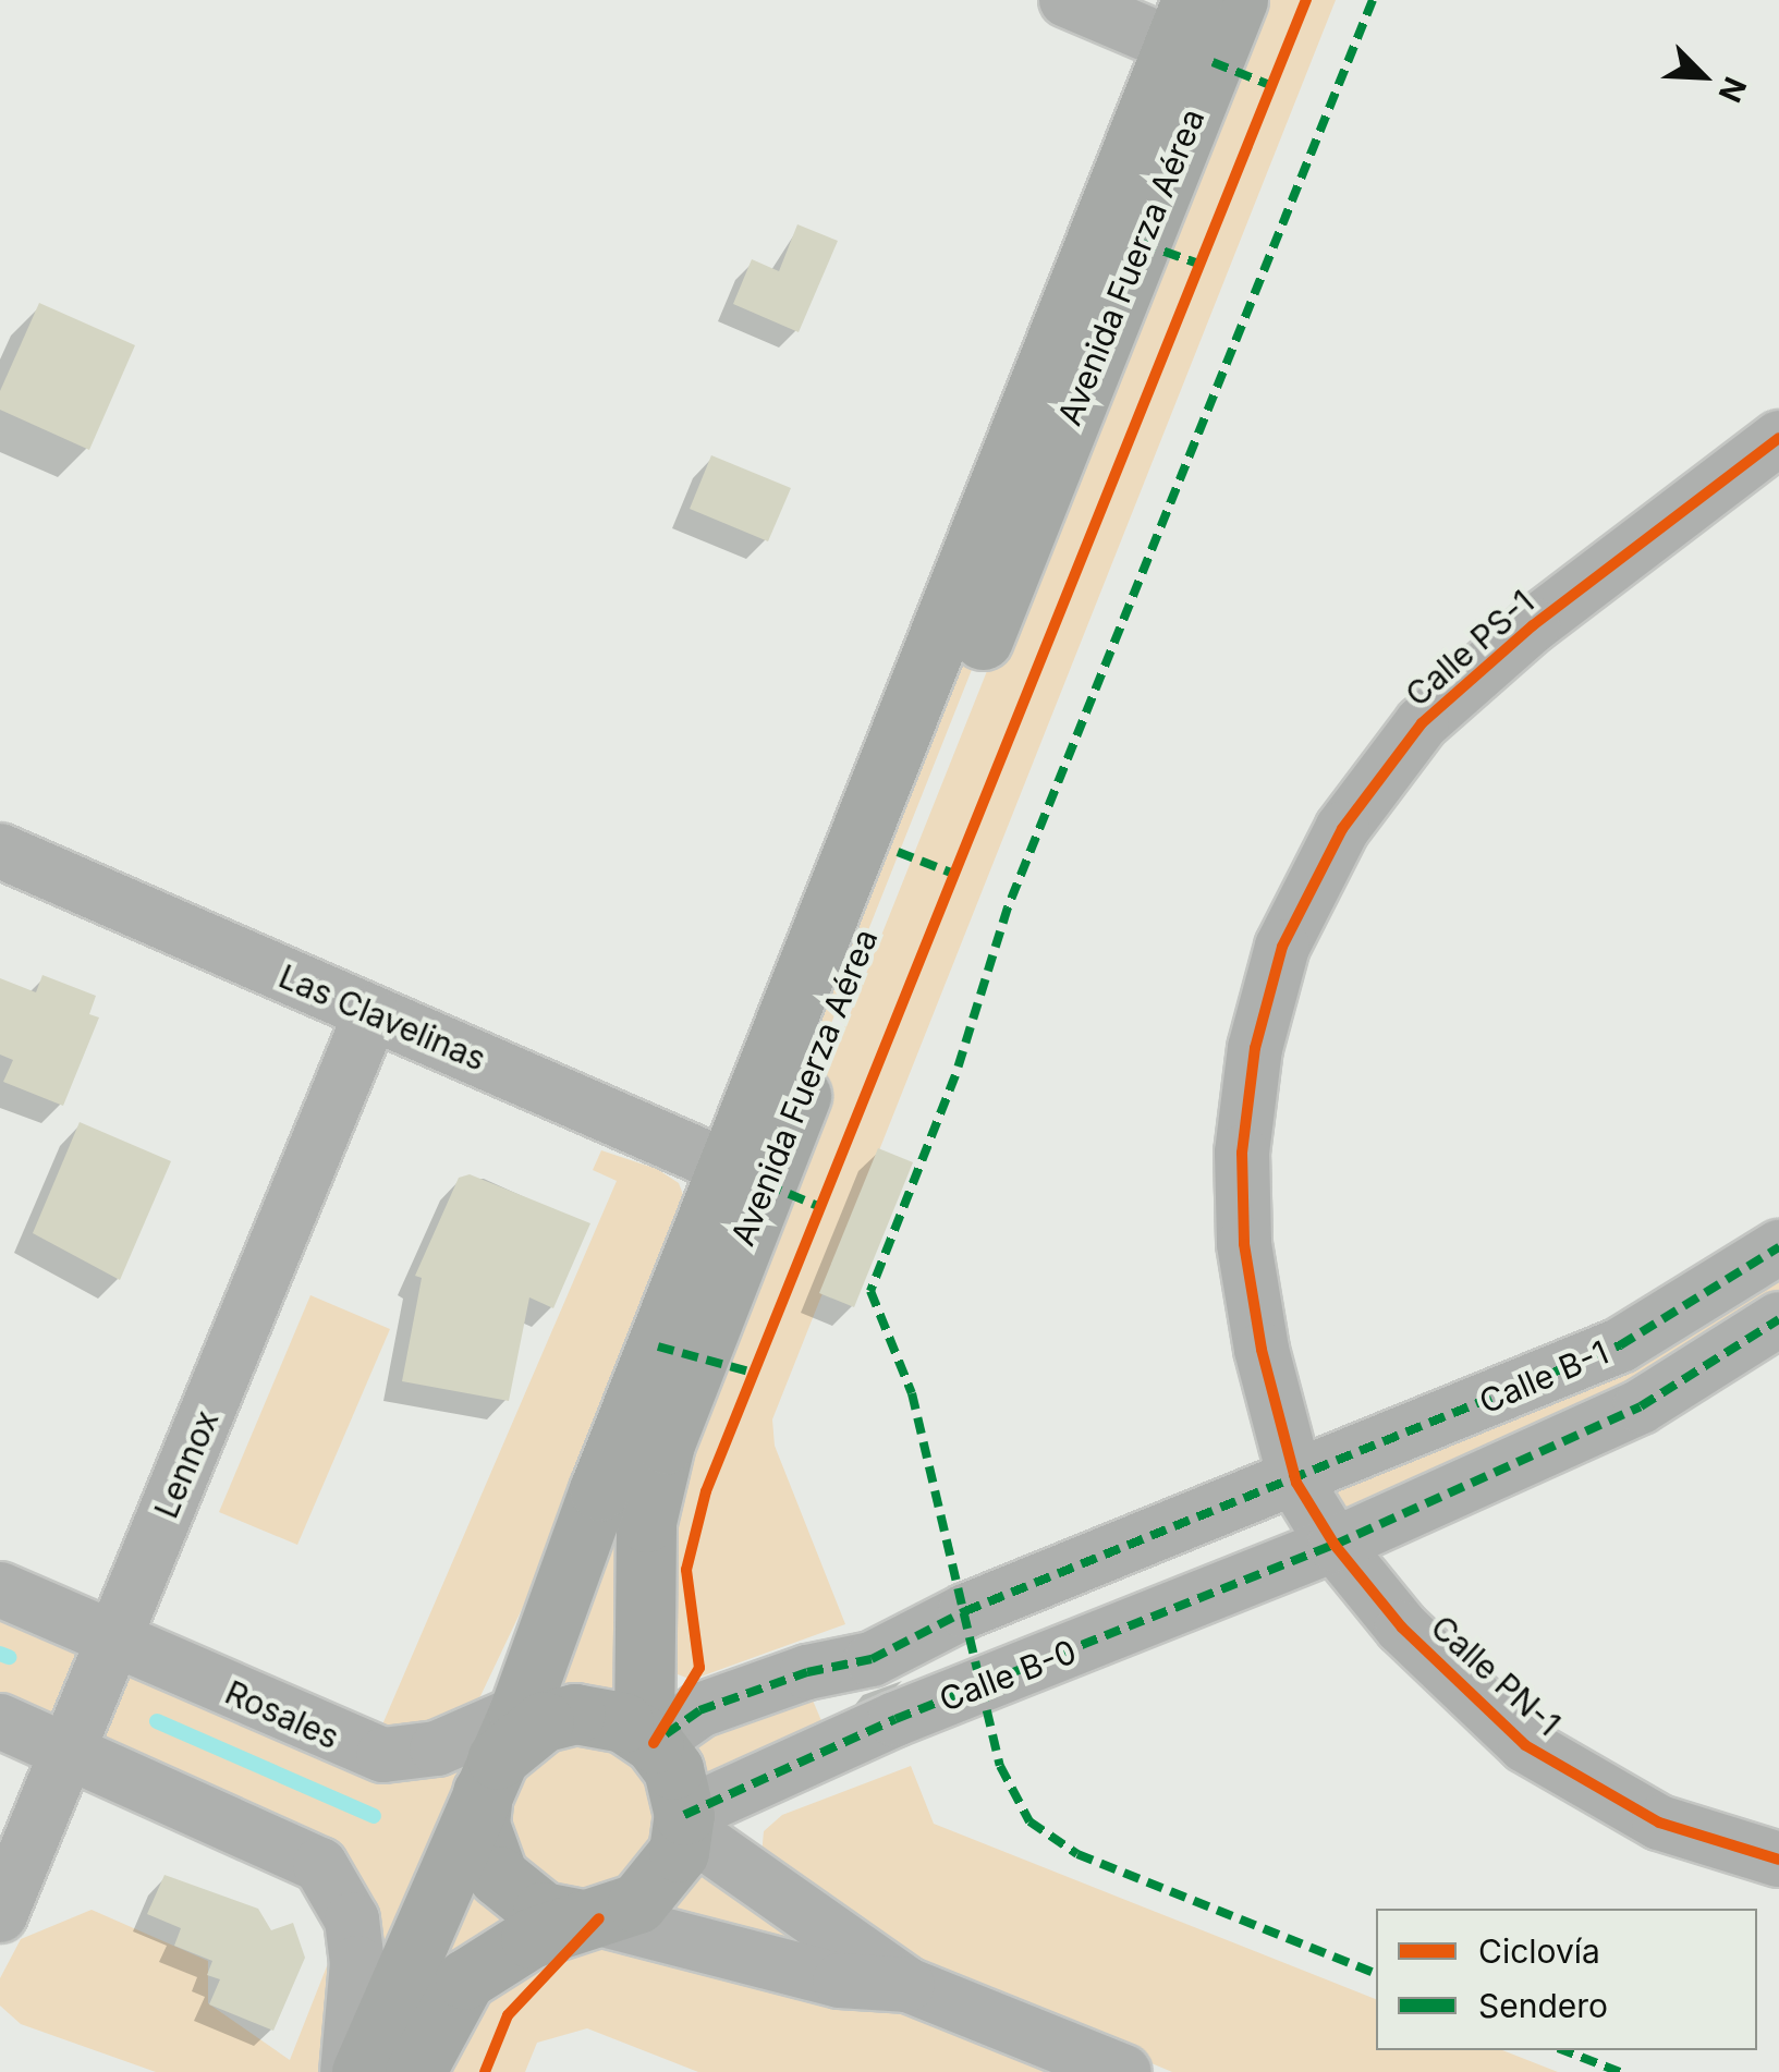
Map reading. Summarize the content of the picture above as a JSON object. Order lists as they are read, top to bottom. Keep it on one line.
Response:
{"streets":{"main road":["Avenida Fuerza Aérea"],"street":["Calle PS-1","Las Clavelinas","Calle B-1","Lennox","Calle B-0","Calle PN-1","Rosales"]},"crossings":[["Avenida Fuerza Aérea","Las Clavelinas"],["Avenida Fuerza Aérea","Calle B-0"],["Avenida Fuerza Aérea","Rosales"],["Calle PS-1","Calle B-1"],["Calle PS-1","Calle PN-1"],["Las Clavelinas","Lennox"],["Calle B-1","Calle B-0"],["Calle B-1","Calle PN-1"],["Lennox","Rosales"],["Calle B-0","Calle PN-1"],["Calle B-0","Rosales"]],"legend":["Ciclovía","Sendero"],"north":"bottom right"}
